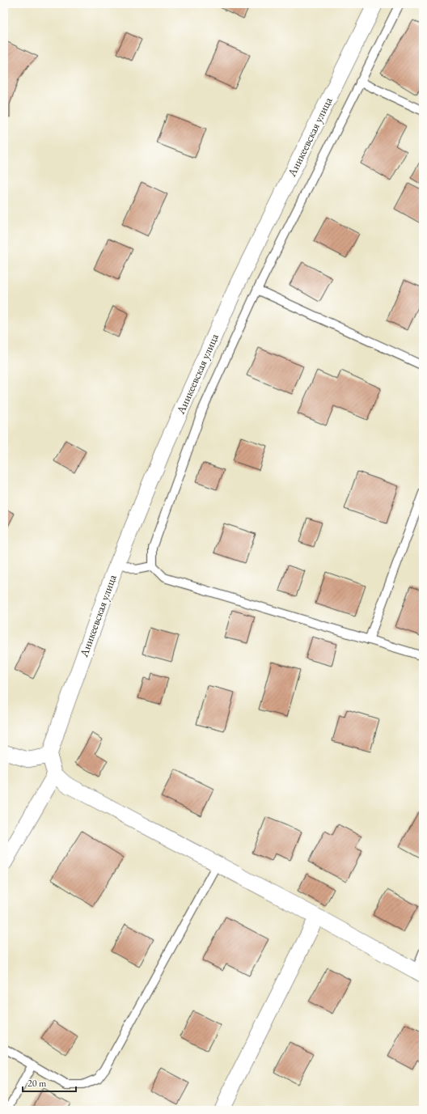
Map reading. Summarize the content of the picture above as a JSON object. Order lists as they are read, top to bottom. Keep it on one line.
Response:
{"streets":{"street":["Аникеевская улица"]},"scale_bar":"20 m"}
